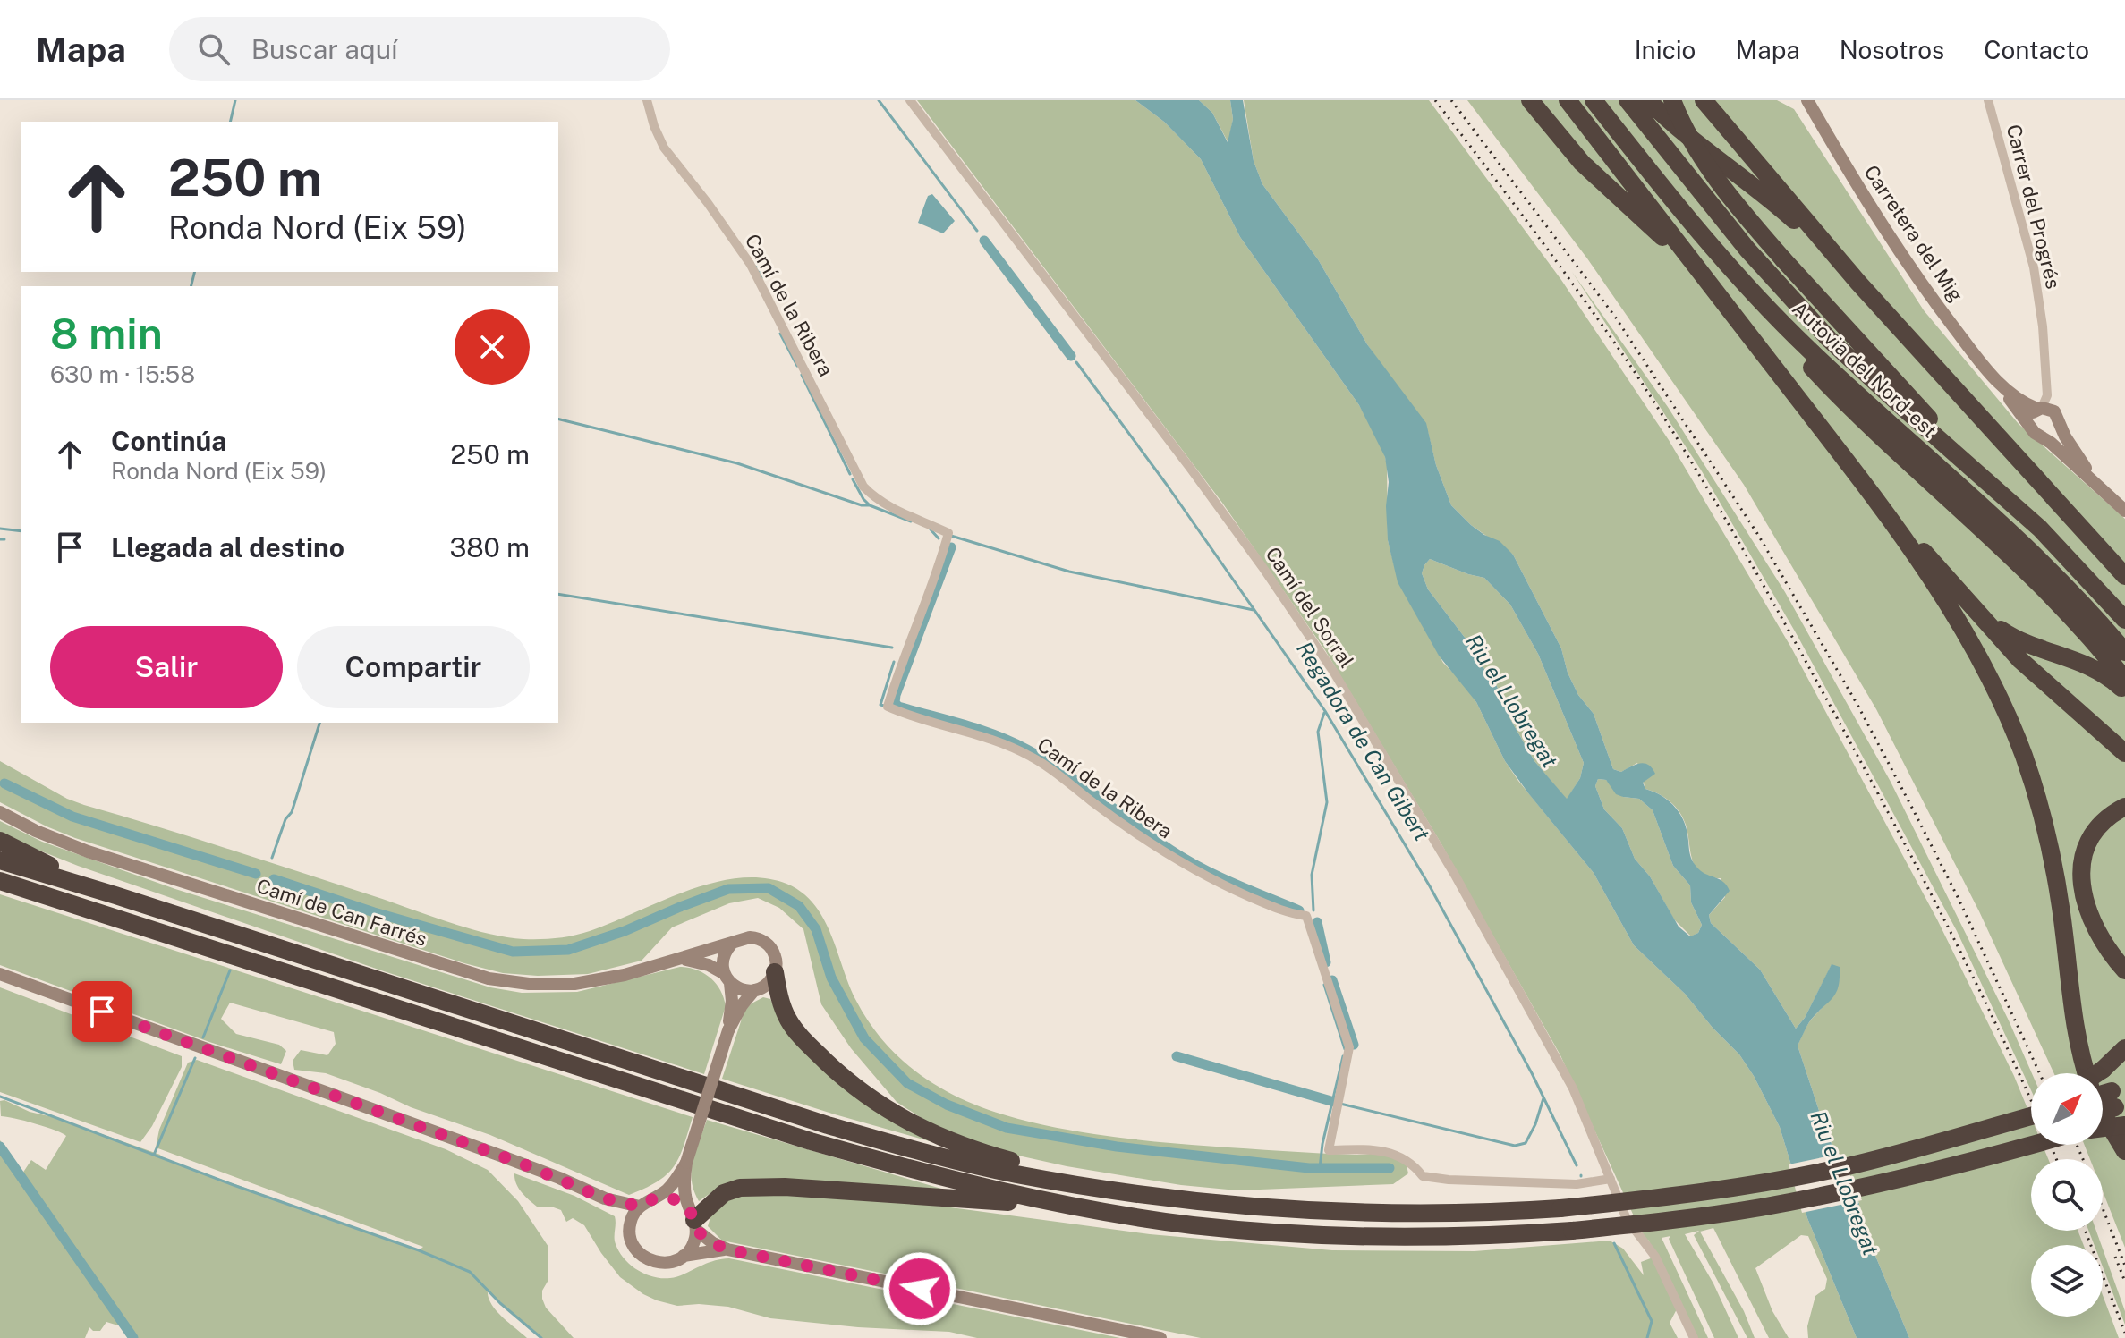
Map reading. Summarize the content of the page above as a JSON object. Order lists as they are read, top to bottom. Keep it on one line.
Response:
{"streets":{"highway":["Autovia del Nord-est"],"main road":["Carretera del Mig","Camí de Can Farrés"],"street":["Carrer del Progrés","Camí de la Ribera","Camí del Sorral"]},"crossings":[["Carrer del Progrés","Carretera del Mig"],["Camí de la Ribera","Camí del Sorral"]],"water":["Riu el Llobregat","Regadora de Can Gibert"],"north":"top right","page":{"header":"Mapa","search":"Buscar aquí","nav":["Inicio","Mapa","Nosotros","Contacto"],"turn":["250 m","Ronda Nord (Eix 59)"],"heading":["8 min","630 m · 15:58"],"list":[{"name":"Continúa","note":"Ronda Nord (Eix 59)","value":"250 m"},{"name":"Llegada al destino","value":"380 m"}],"buttons":["Salir","Compartir"]}}
